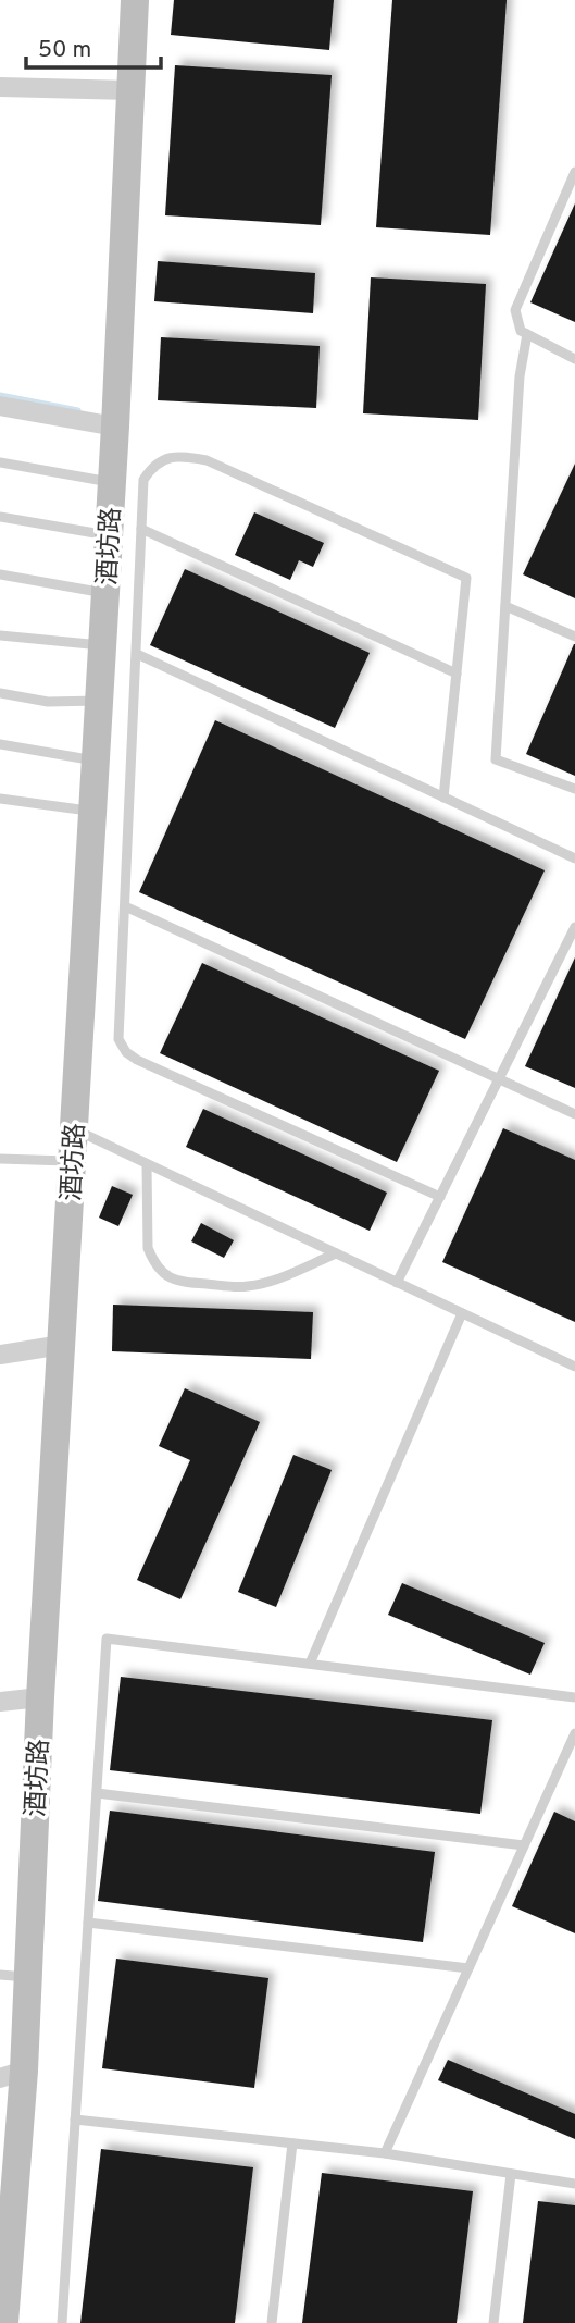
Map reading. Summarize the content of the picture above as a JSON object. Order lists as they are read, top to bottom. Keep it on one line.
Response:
{"streets":{"street":["酒坊路"]},"scale_bar":"50 m"}
